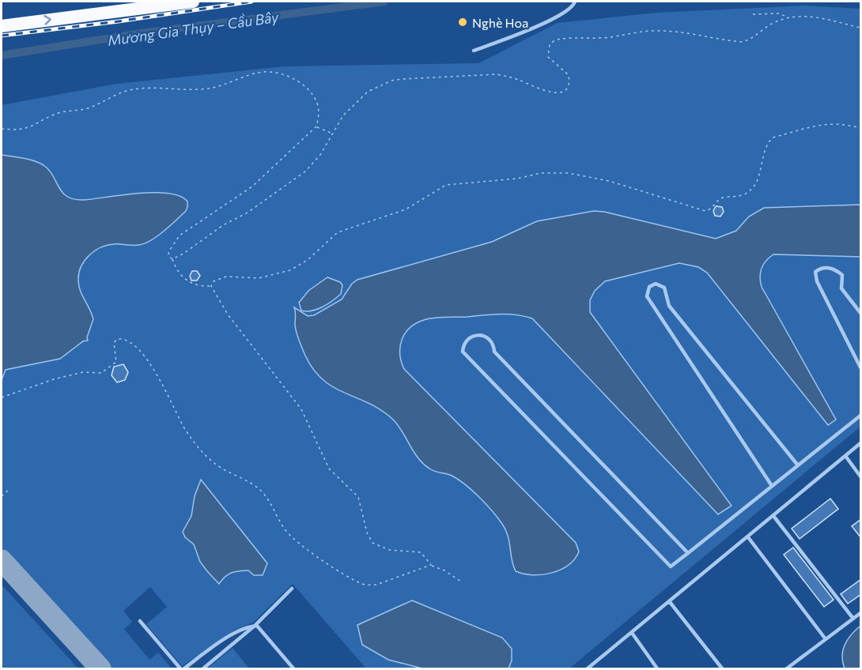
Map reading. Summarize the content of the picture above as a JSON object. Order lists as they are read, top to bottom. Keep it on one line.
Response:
{"water":["Mương Gia Thụy – Cầu Bây"],"places":["Nghè Hoa"]}
